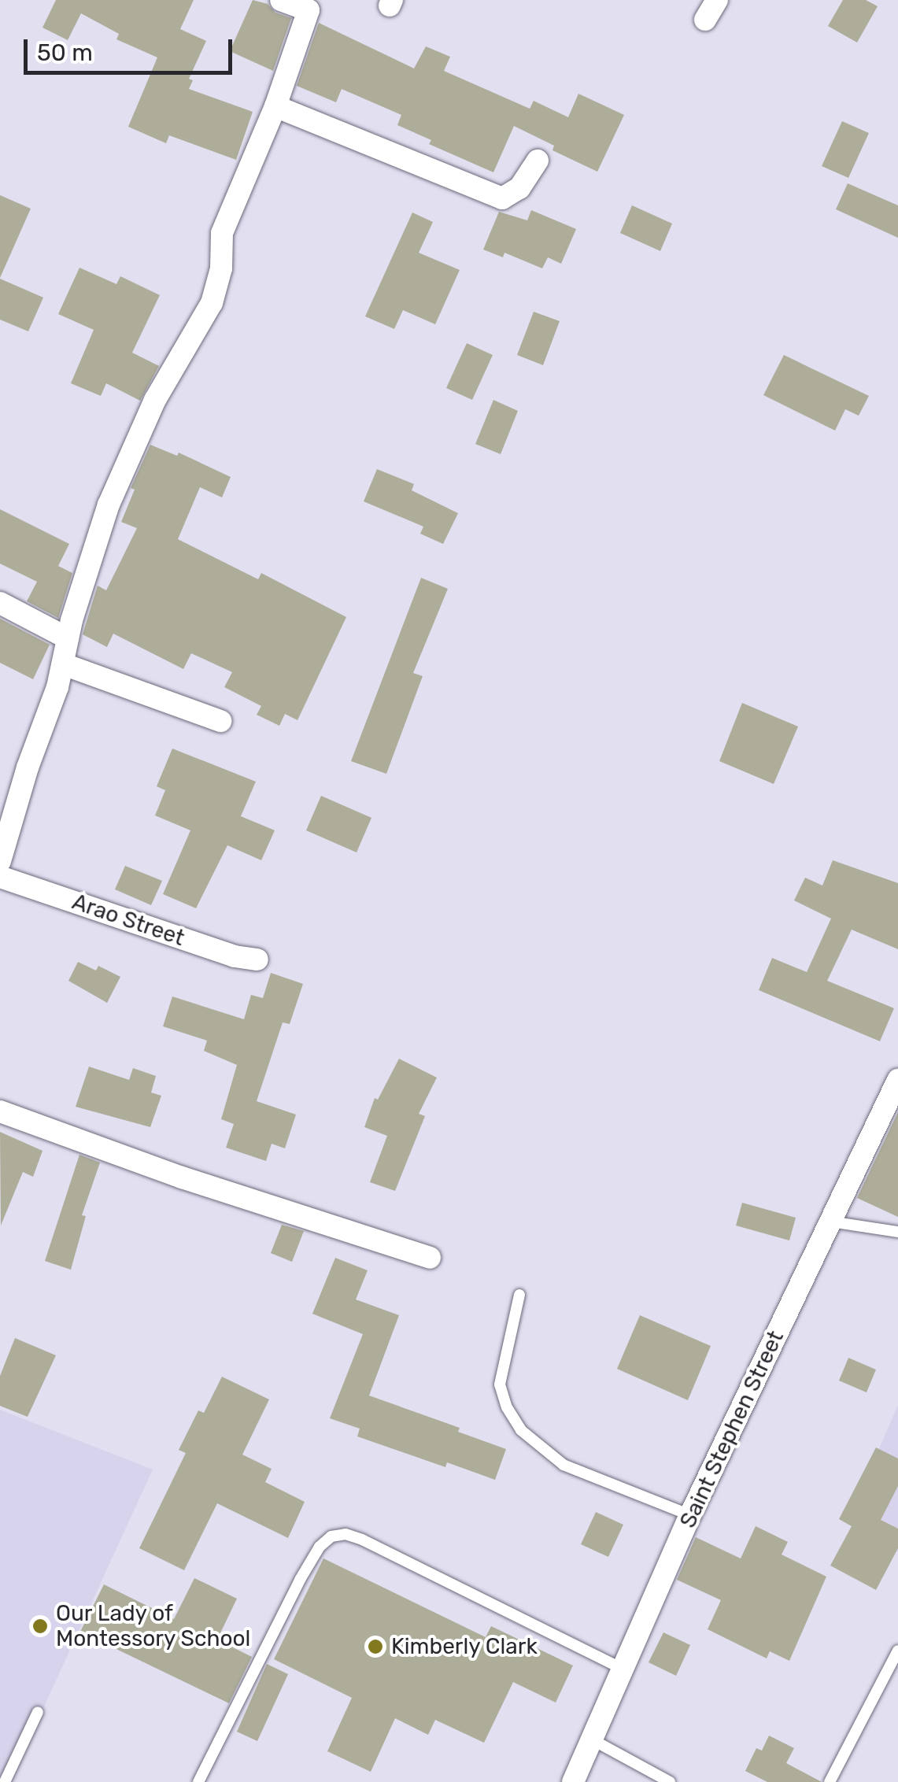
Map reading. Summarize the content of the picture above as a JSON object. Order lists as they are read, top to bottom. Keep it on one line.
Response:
{"streets":{"street":["Arao Street","Saint Stephen Street"]},"places":["Our Lady of Montessory School","Kimberly Clark"],"scale_bar":"50 m"}
